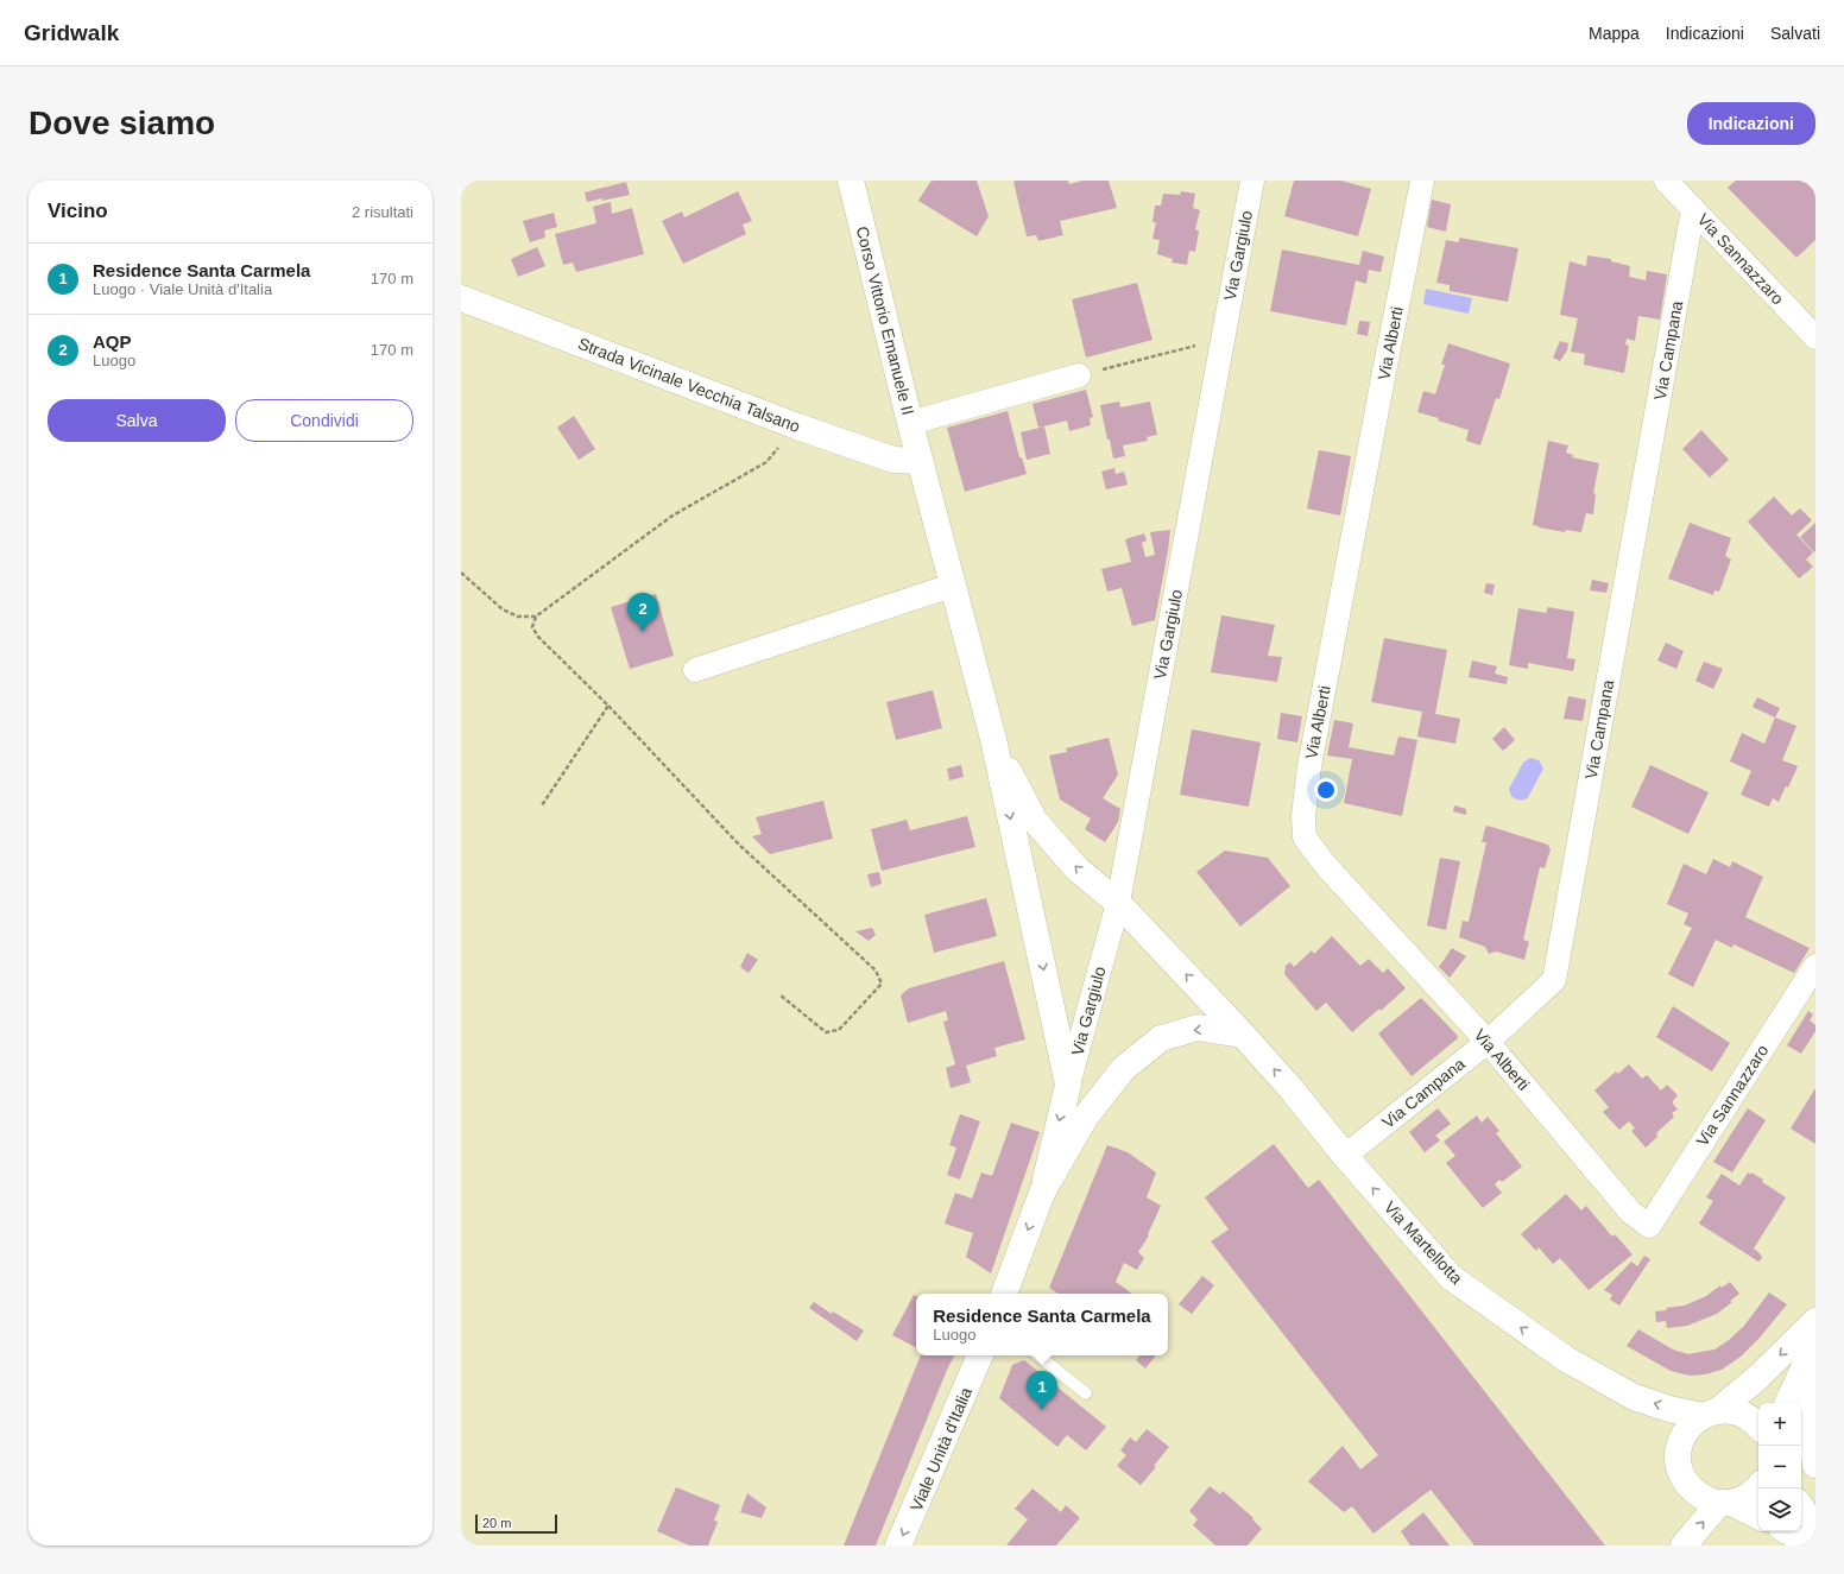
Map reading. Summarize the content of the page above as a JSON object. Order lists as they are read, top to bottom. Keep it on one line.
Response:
{"streets":{"street":["Via Gargiulo","Via Sannazzaro","Corso Vittorio Emanuele II","Via Alberti","Via Campana","Strada Vicinale Vecchia Talsano","Via Martellotta","Viale Unità d'Italia"]},"crossings":[["Via Gargiulo","Via Martellotta"],["Via Sannazzaro","Via Alberti"],["Via Sannazzaro","Via Campana"],["Corso Vittorio Emanuele II","Strada Vicinale Vecchia Talsano"],["Corso Vittorio Emanuele II","Via Martellotta"],["Via Alberti","Via Campana"],["Via Campana","Via Martellotta"]],"one_way":["Via Martellotta","Viale Unità d'Italia"],"scale_bar":"20 m","page":{"header":"Gridwalk","nav":["Mappa","Indicazioni","Salvati"],"buttons":["Indicazioni",["Salva","Condividi"]],"title":"Dove siamo","heading":["Vicino","2 risultati"],"list":[{"mark":"1","name":"Residence Santa Carmela","note":"Luogo · Viale Unità d'Italia","value":"170 m"},{"mark":"2","name":"AQP","note":"Luogo","value":"170 m"}],"pins":["2","1"],"popup":["Residence Santa Carmela","Luogo"],"map_buttons":["+","−"],"scale":"20 m"}}
